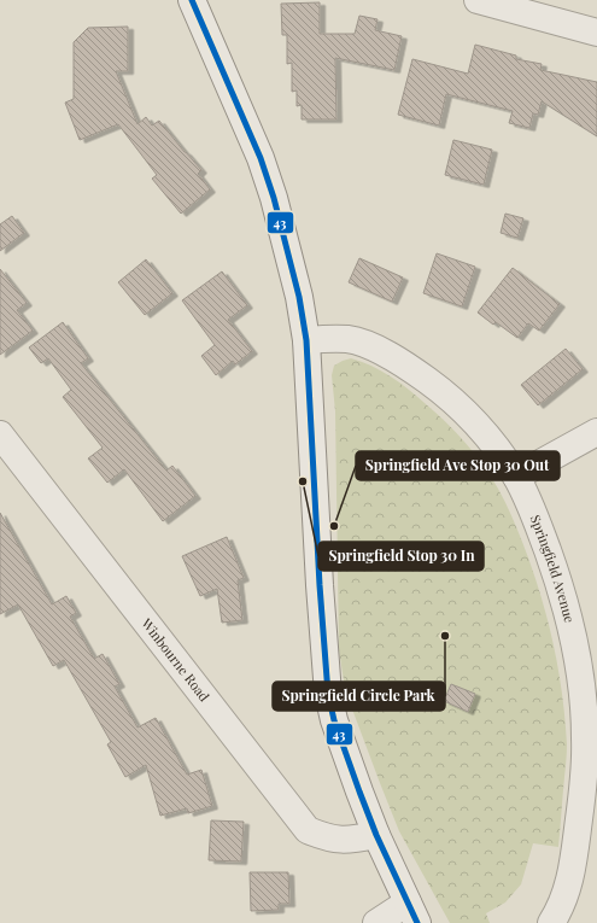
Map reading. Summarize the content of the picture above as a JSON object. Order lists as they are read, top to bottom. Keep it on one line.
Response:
{"streets":{"street":["Springfield Avenue","Winbourne Road"]},"places":["Springfield Stop 30 In","Springfield Ave Stop 30 Out","Springfield Circle Park"],"lines":["transit line 43"]}
